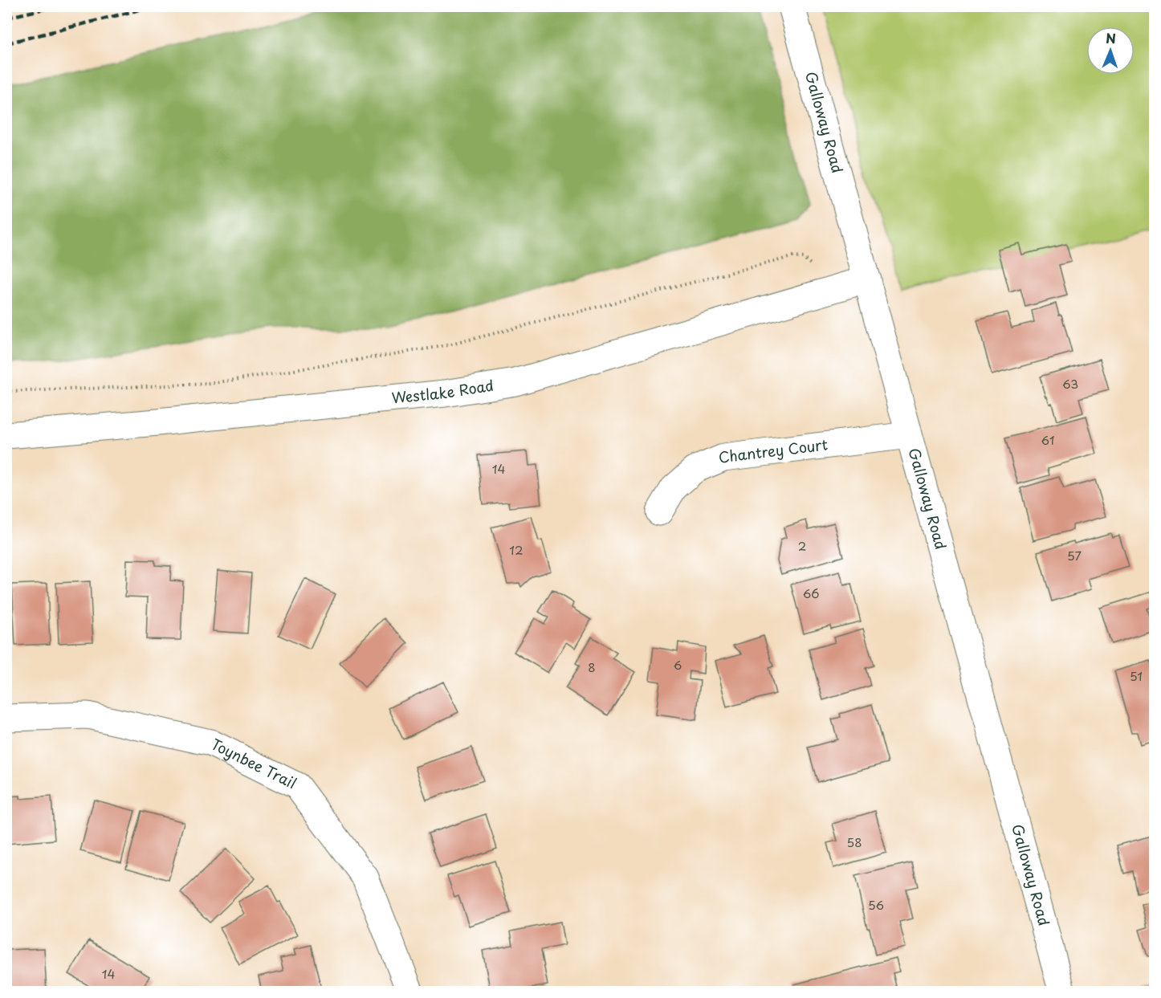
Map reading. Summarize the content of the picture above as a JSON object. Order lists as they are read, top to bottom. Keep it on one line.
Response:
{"streets":{"street":["Galloway Road","Westlake Road","Chantrey Court","Toynbee Trail"]},"crossings":[["Galloway Road","Westlake Road"],["Galloway Road","Chantrey Court"]],"house_numbers":["63","61","14","2","12","57","66","6","8","51","58","56","14"],"north":"top"}
